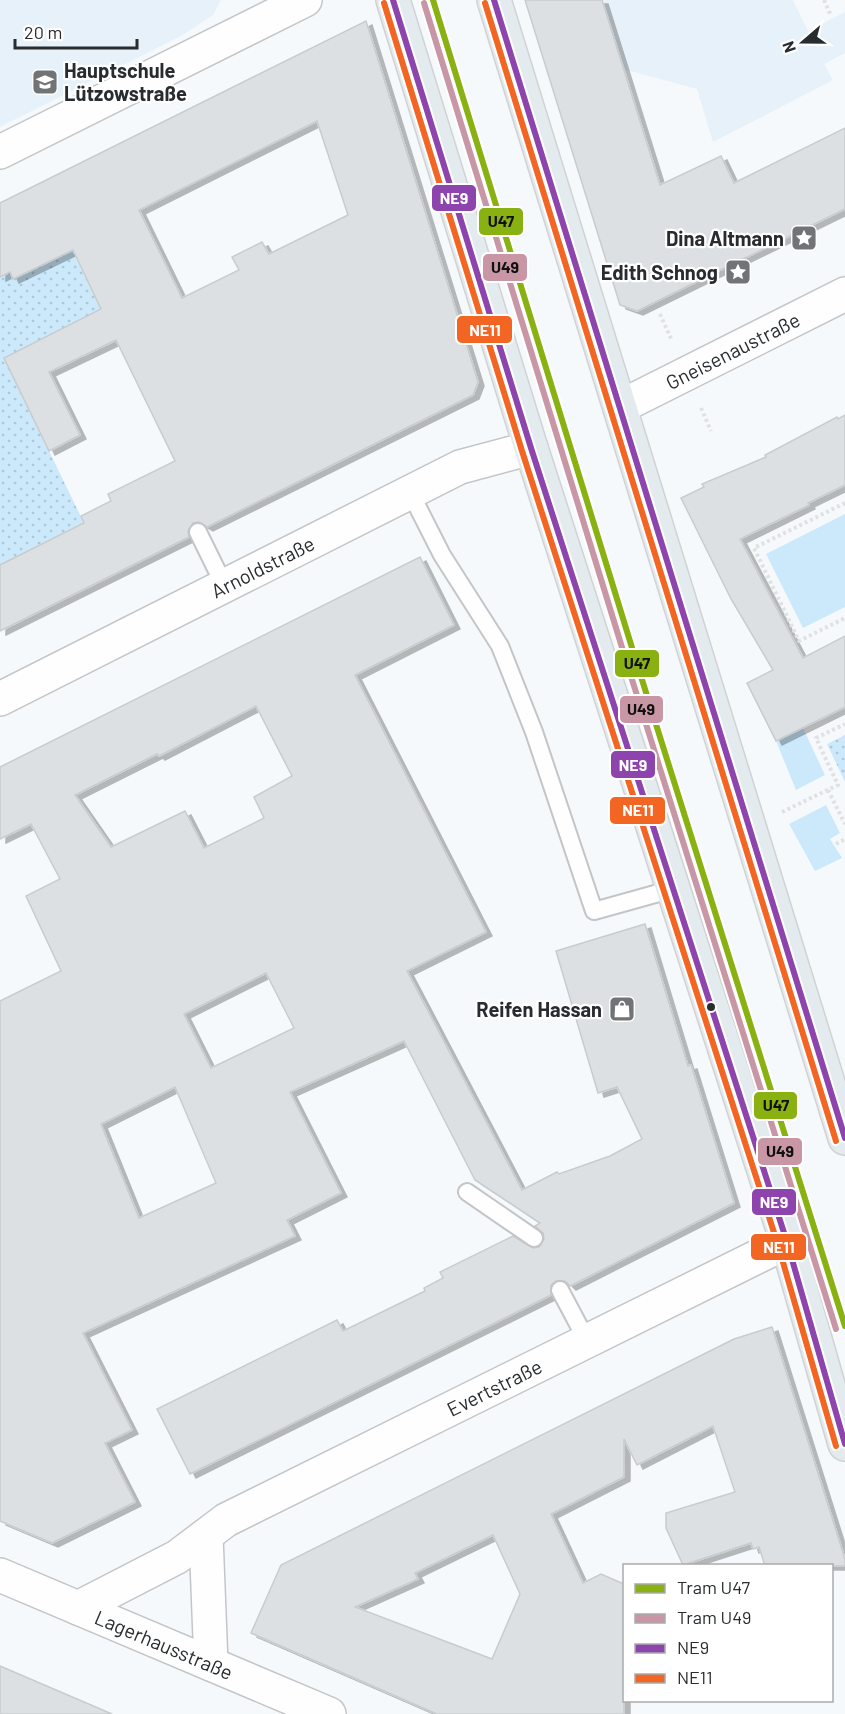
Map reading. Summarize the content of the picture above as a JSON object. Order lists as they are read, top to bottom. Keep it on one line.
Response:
{"streets":{"street":["Gneisenaustraße","Arnoldstraße","Evertstraße","Lagerhausstraße"]},"crossings":[["Evertstraße","Lagerhausstraße"]],"places":{"school or university":["Hauptschule Lützowstraße"],"place":["Dina Altmann","Edith Schnog"],"shop":["Reifen Hassan"]},"lines":["tram line U47","transit line NE9","tram line U49","transit line NE11"],"legend":["Tram U47","Tram U49","NE9","NE11"],"scale_bar":"20 m","north":"left"}
